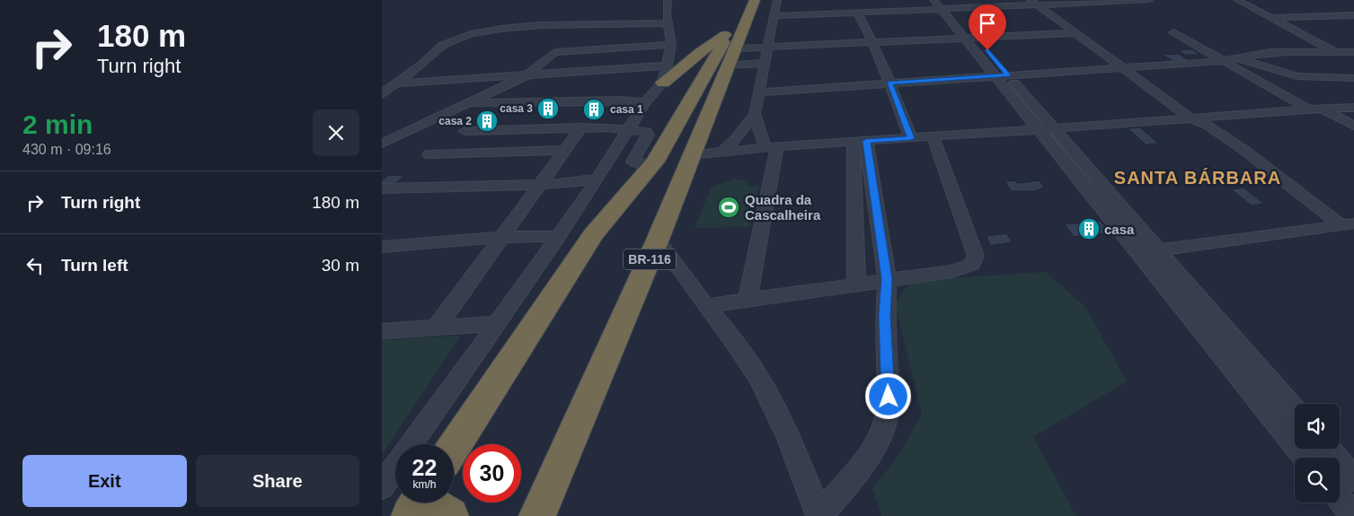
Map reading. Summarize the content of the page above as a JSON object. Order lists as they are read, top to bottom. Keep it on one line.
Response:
{"streets":{"highway":["BR-116"]},"districts":["SANTA BÁRBARA"],"places":{"building":["casa 3","casa 1","casa 2","casa"],"sports":["Quadra da Cascalheira"]},"page":{"turn":["180 m","Turn right"],"heading":["2 min","430 m · 09:16"],"list":[{"name":"Turn right","value":"180 m"},{"name":"Turn left","value":"30 m"}],"speed":"22 km/h","limit":"30","buttons":["Exit","Share"]}}
